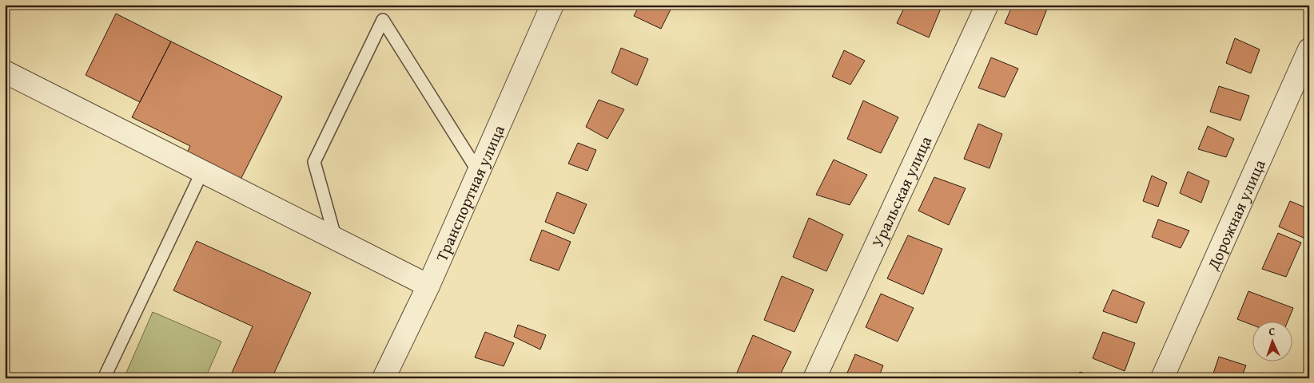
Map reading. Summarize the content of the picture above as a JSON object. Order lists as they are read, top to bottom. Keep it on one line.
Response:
{"streets":{"street":["Уральская улица","Транспортная улица","Дорожная улица"]},"north":"top"}
